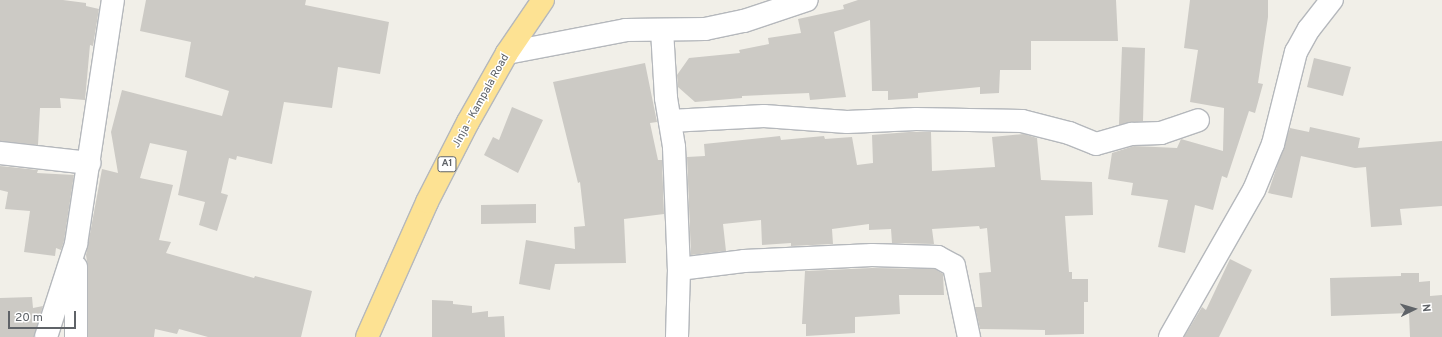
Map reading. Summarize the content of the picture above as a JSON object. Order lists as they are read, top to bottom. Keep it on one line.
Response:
{"streets":{"highway":["Jinja - Kampala Road","A1"]},"scale_bar":"20 m","north":"right"}
